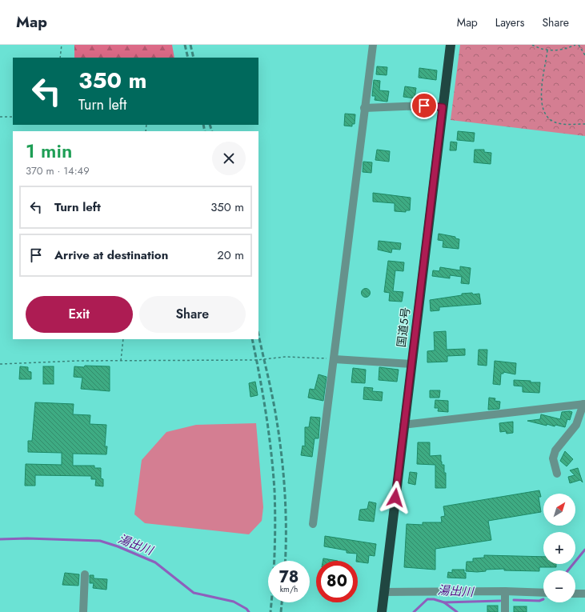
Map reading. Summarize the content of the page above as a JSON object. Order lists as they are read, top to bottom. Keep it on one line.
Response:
{"streets":{"highway":["国道5号"]},"water":["湯出川"],"north":"top right","page":{"header":"Map","nav":["Map","Layers","Share"],"turn":["350 m","Turn left"],"heading":["1 min","370 m · 14:49"],"list":[{"name":"Turn left","value":"350 m"},{"name":"Arrive at destination","value":"20 m"}],"buttons":["Exit","Share"],"map_buttons":["+","−"],"speed":"78 km/h","limit":"80"}}
